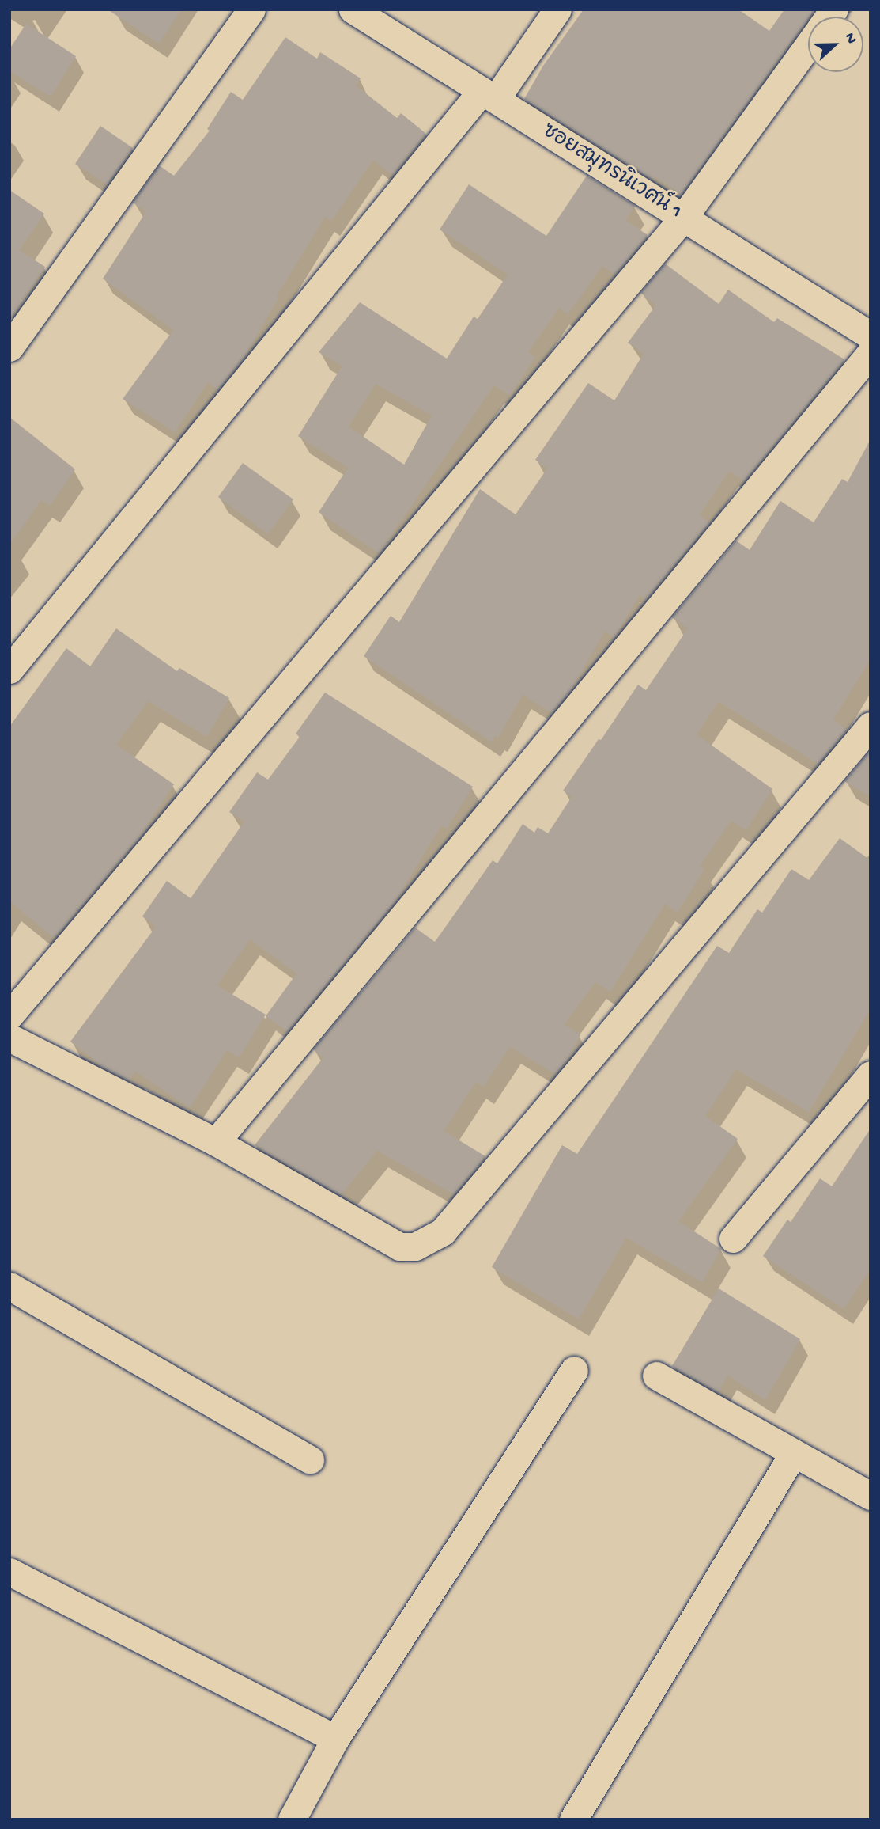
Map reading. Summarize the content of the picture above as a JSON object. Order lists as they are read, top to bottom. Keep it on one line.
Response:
{"streets":{"street":["ซอยสมุทรนิเวศน์ 1"]},"north":"right"}
